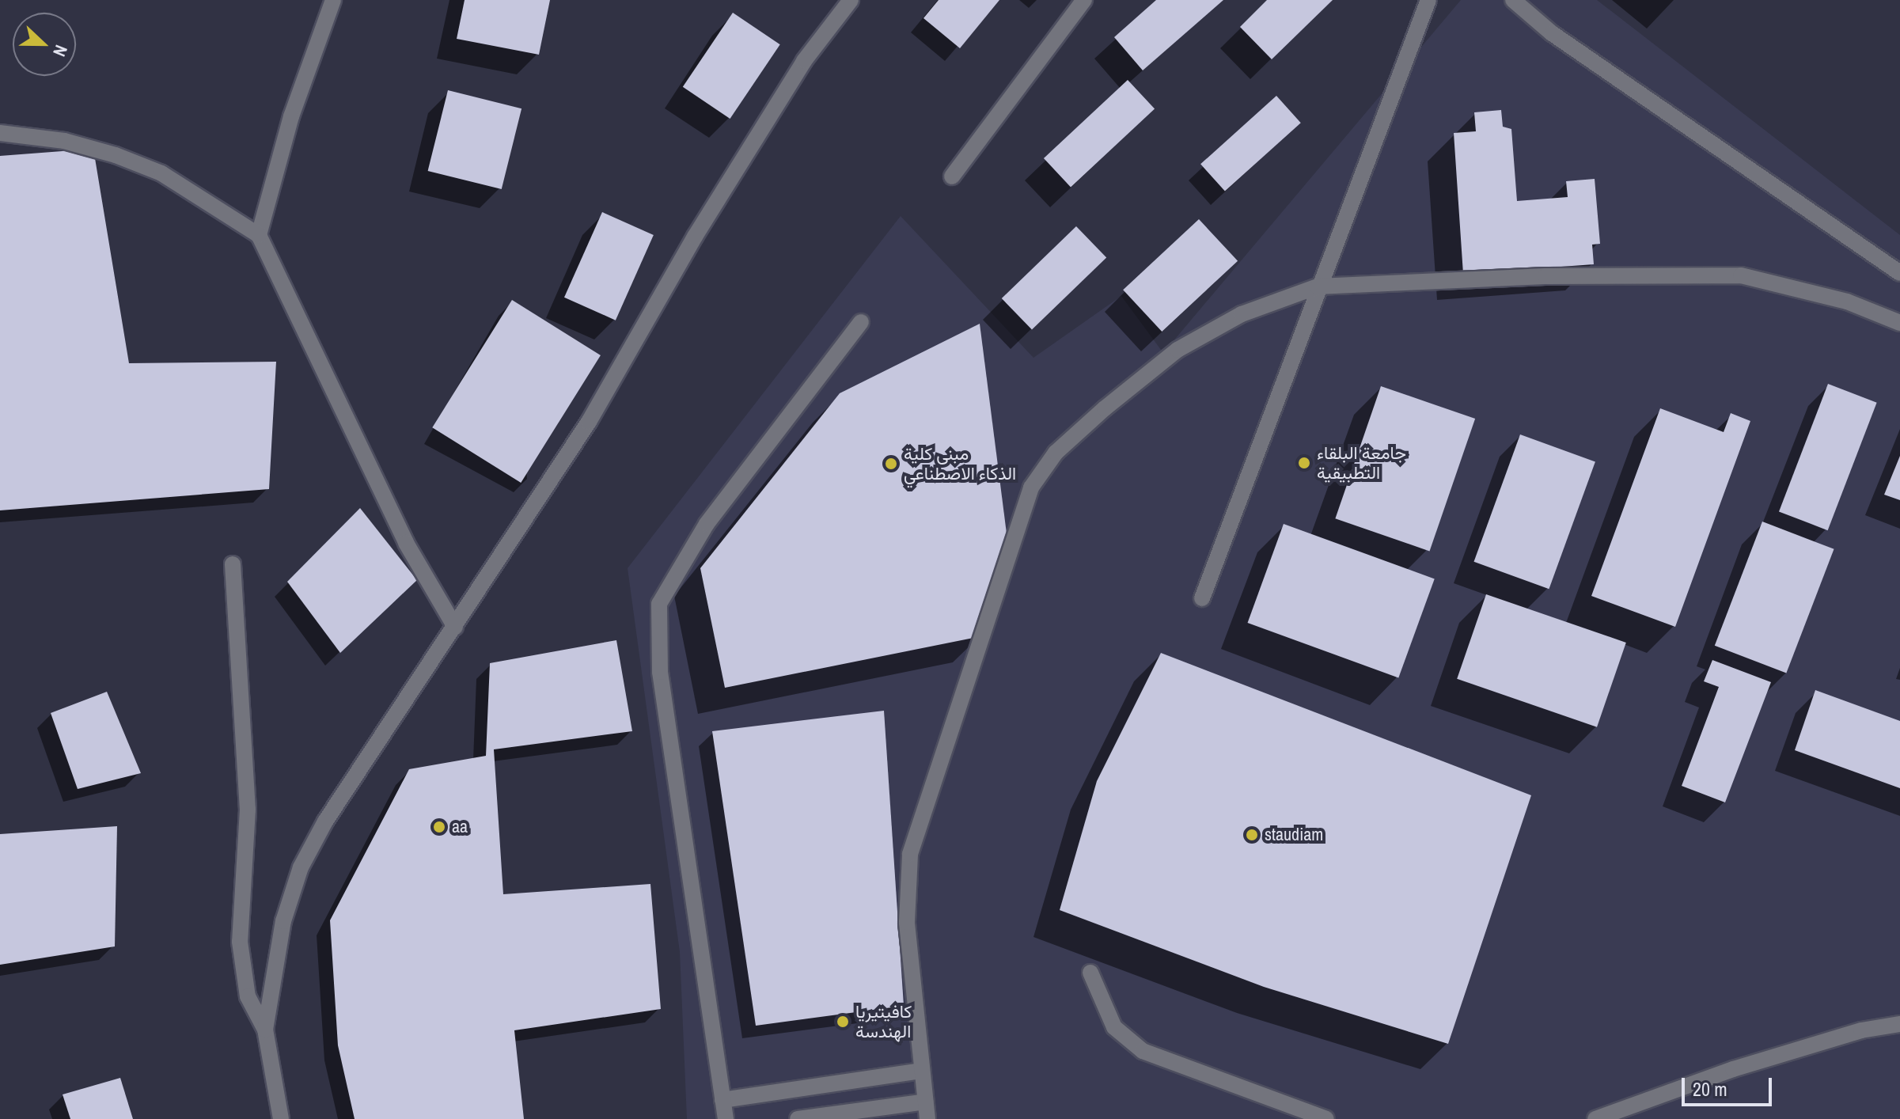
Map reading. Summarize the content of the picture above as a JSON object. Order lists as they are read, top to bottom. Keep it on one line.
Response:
{"places":["جامعة البلقاء التطبيقية","مبنى كلية الذكاء الاصطناعي","aa","staudiam","كافيتيريا الهندسة"],"scale_bar":"20 m","north":"right"}
